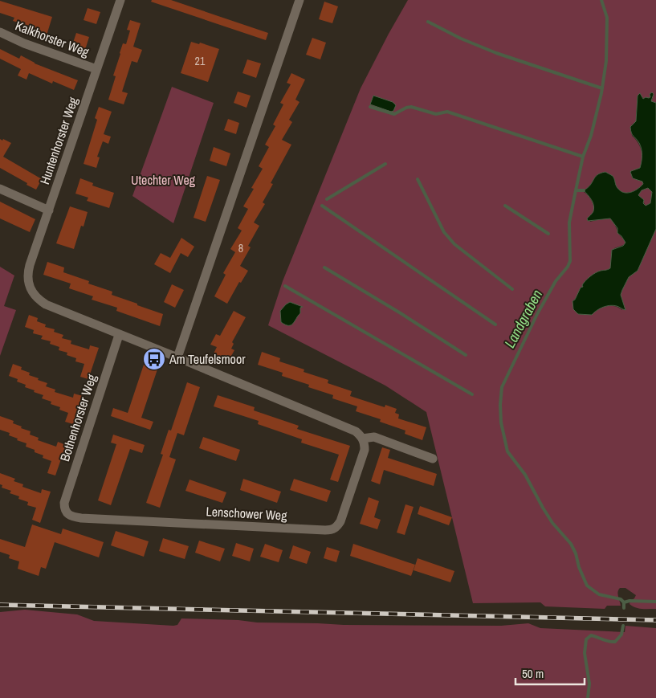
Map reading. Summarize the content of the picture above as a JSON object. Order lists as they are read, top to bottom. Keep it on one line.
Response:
{"streets":{"street":["Kalkhorster Weg","Huntenhorster Weg","Bothenhorster Weg","Lenschower Weg"]},"crossings":[["Kalkhorster Weg","Huntenhorster Weg"],["Huntenhorster Weg","Bothenhorster Weg"],["Bothenhorster Weg","Lenschower Weg"]],"water":["Landgraben"],"parks":["Utechter Weg"],"places":{"bus stop":["Am Teufelsmoor"]},"house_numbers":["21","8"],"scale_bar":"50 m"}
